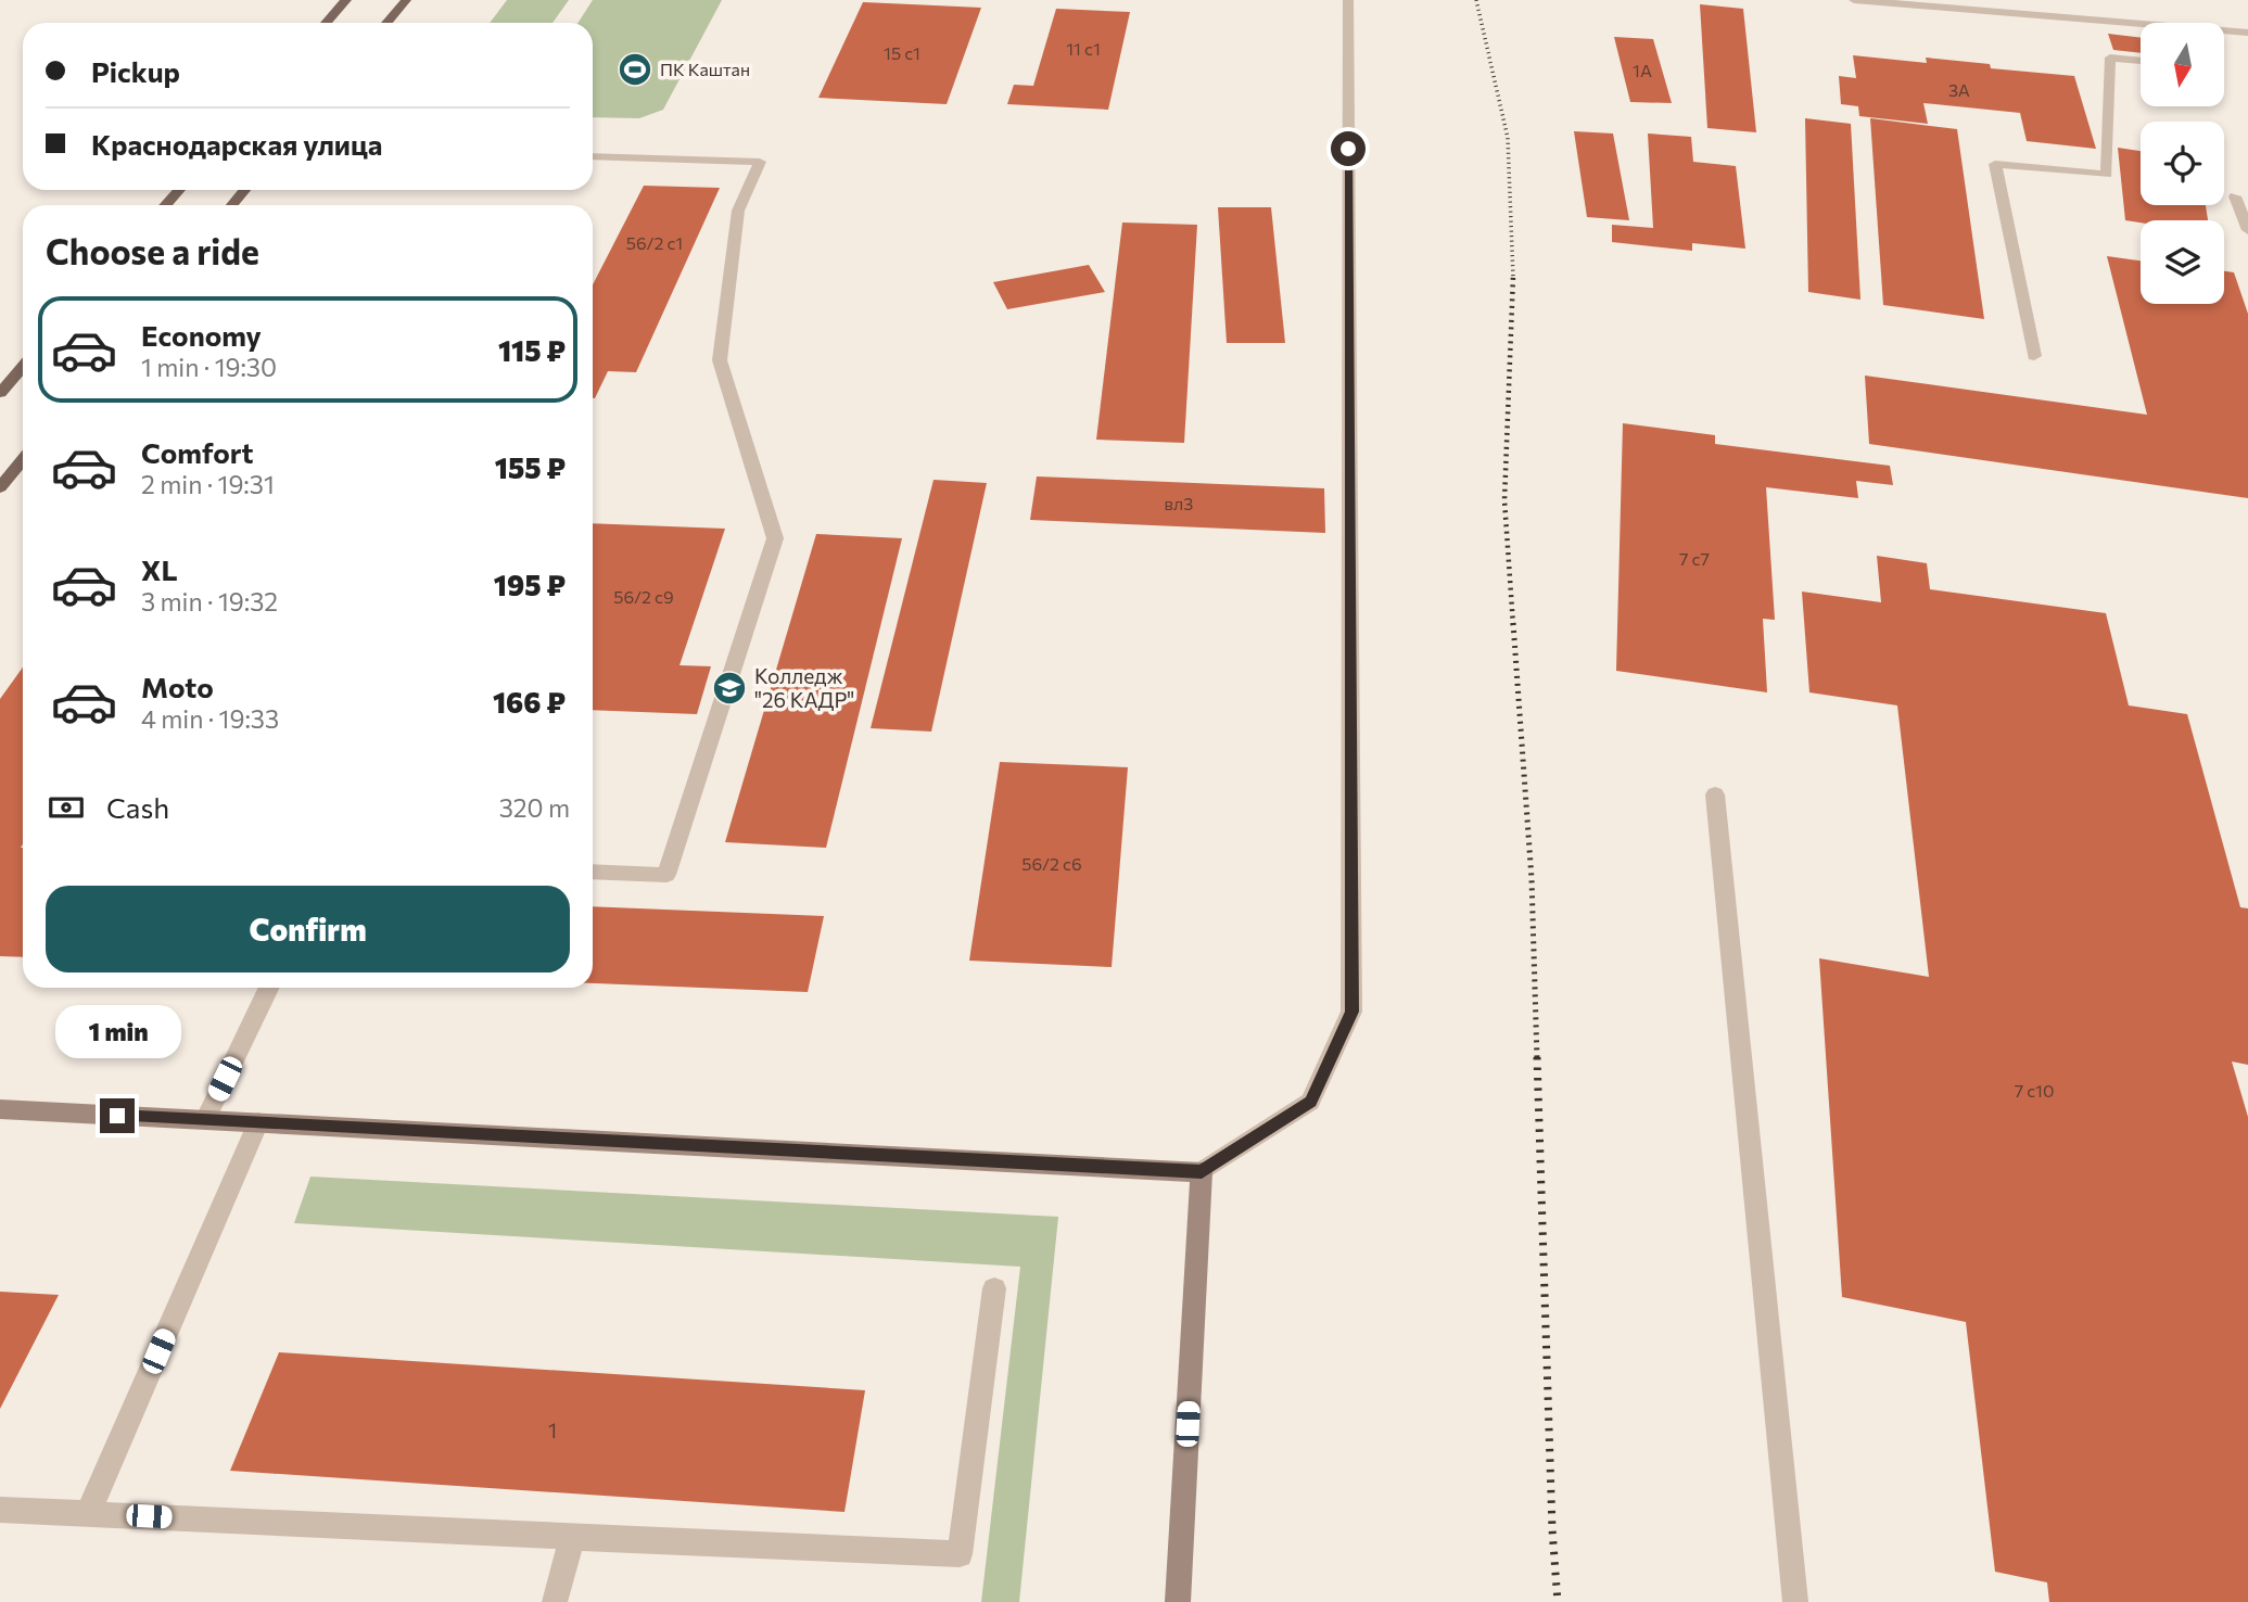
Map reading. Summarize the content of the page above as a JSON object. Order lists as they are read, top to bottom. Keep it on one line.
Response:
{"places":{"sports":["ПК Каштан"],"school or university":["Колледж \"26 КАДР\""]},"house_numbers":["11 с1","15 с1","1А","3А","56/2 с1","вл3","7 с7","56/2 с9","56/2 с6","7 с10","1"],"north":"bottom","page":{"banner":["Pickup","Краснодарская улица"],"heading":"Choose a ride","list":[{"name":"Economy","note":"1 min · 19:30","value":"115 ₽"},{"name":"Comfort","note":"2 min · 19:31","value":"155 ₽"},{"name":"XL","note":"3 min · 19:32","value":"195 ₽"},{"name":"Moto","note":"4 min · 19:33","value":"166 ₽"}],"pay":["Cash","320 m"],"buttons":"Confirm","bubble":"1 min"}}
